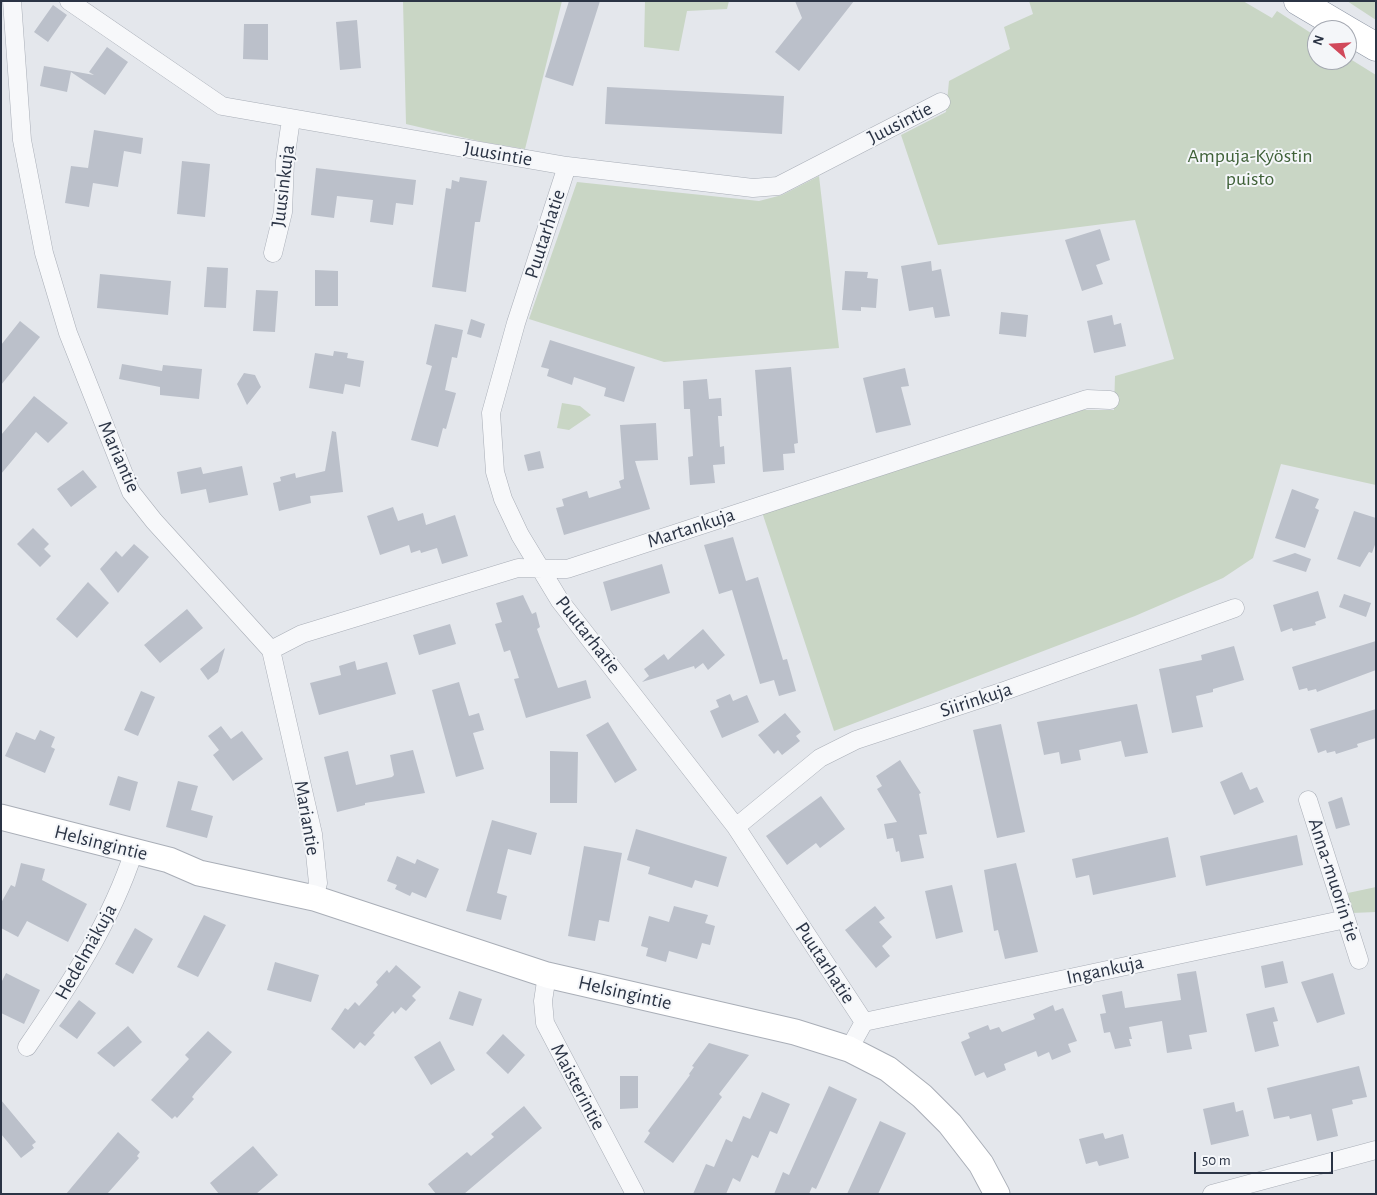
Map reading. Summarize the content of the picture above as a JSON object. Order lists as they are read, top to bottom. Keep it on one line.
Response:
{"streets":{"main road":["Helsingintie"],"street":["Juusintie","Juusinkuja","Puutarhatie","Mariantie","Martankuja","Siirinkuja","Anna-muorin tie","Hedelmäkuja","Ingankuja","Maisterintie"]},"crossings":[["Juusintie","Juusinkuja"],["Juusintie","Puutarhatie"],["Puutarhatie","Martankuja"],["Puutarhatie","Siirinkuja"],["Puutarhatie","Helsingintie"],["Puutarhatie","Ingankuja"],["Mariantie","Martankuja"],["Mariantie","Helsingintie"],["Helsingintie","Hedelmäkuja"],["Helsingintie","Maisterintie"],["Anna-muorin tie","Ingankuja"]],"parks":["Ampuja-Kyöstin puisto"],"scale_bar":"50 m","north":"left"}
